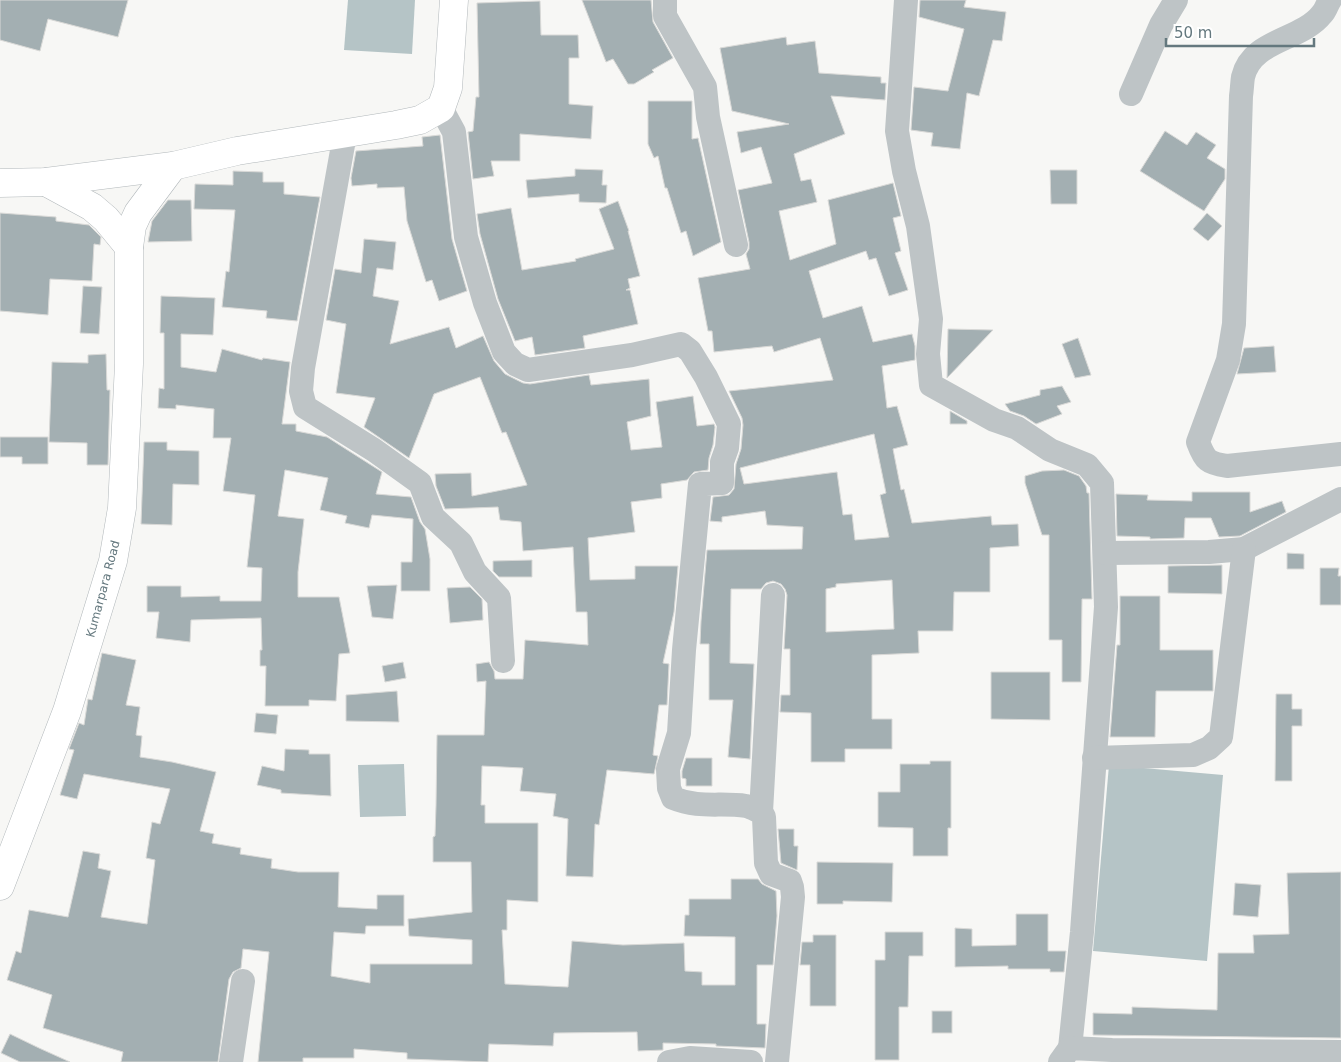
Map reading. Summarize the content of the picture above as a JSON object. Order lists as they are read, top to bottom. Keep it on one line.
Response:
{"streets":{"main road":["Kumarpara Road"]},"scale_bar":"50 m"}
